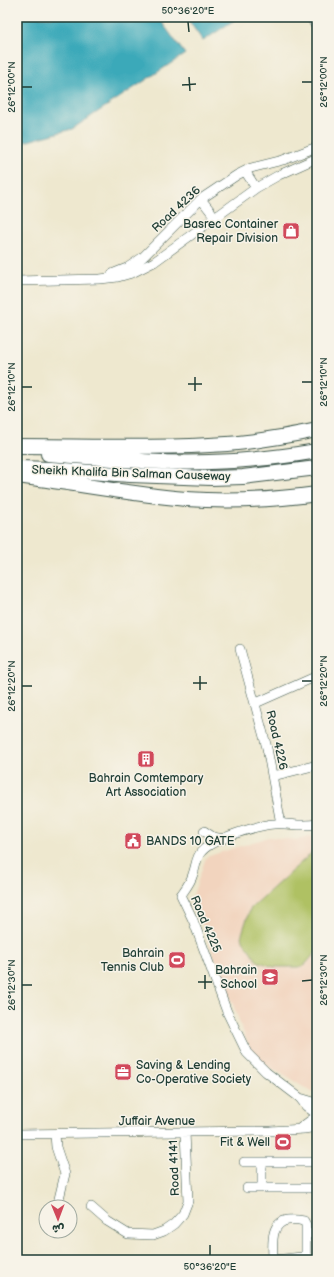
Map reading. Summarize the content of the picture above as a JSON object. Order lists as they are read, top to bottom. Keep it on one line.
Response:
{"streets":{"highway":["Sheikh Khalifa Bin Salman Causeway"],"street":["Road 4236","Road 4226","Road 4225","Juffair Avenue","Road 4141"]},"crossings":[["Juffair Avenue","Road 4141"]],"places":{"shop":["Basrec Container Repair Division"],"building":["Bahrain Comtempary Art Association"],"public building":["BANDS 10 GATE"],"sports":["Bahrain Tennis Club","Fit & Well"],"school or university":["Bahrain School"],"office":["Saving & Lending Co-Operative Society"]},"north":"bottom","coordinates":["50°36'20\"E","26°12'00\"N","26°12'10\"N","26°12'20\"N","26°12'30\"N"]}
